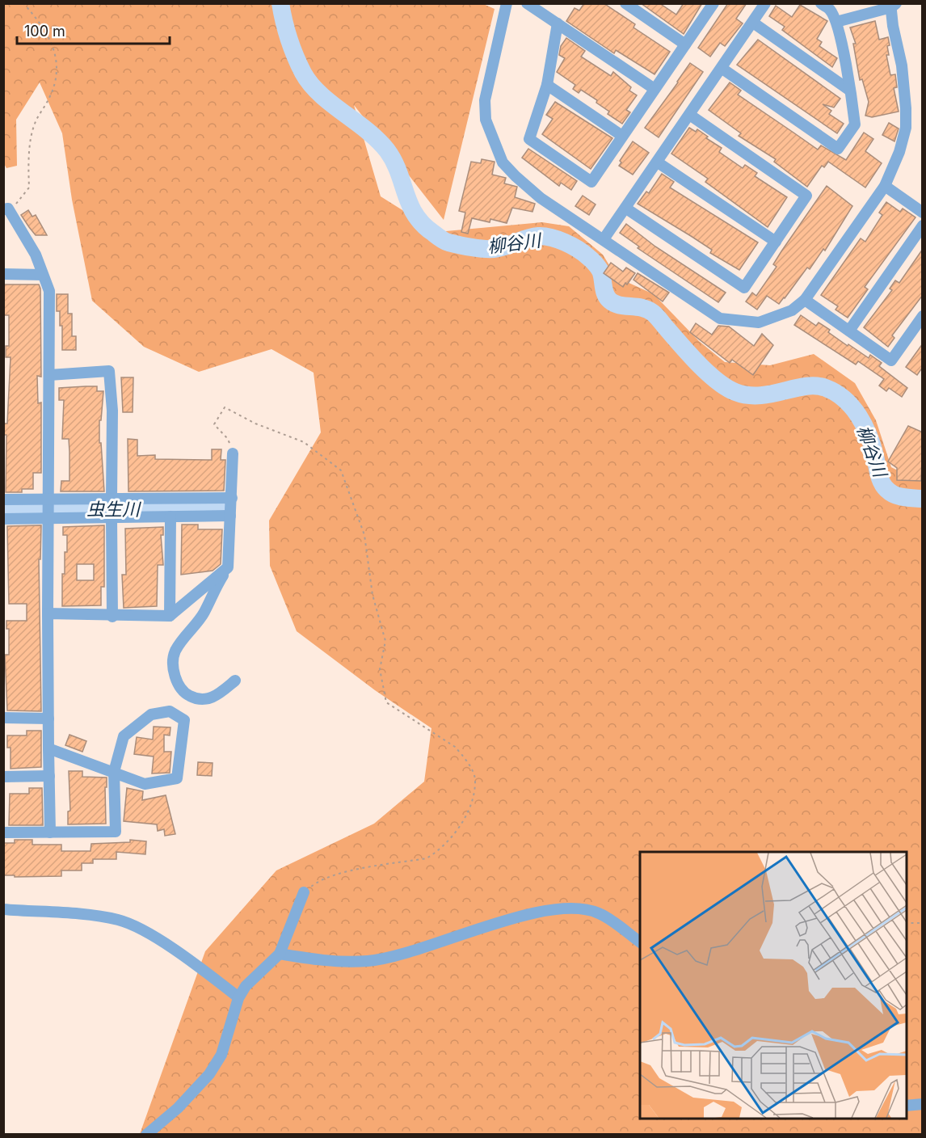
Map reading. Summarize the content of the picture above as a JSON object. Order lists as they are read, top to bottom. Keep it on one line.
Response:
{"water":["柳谷川","虫生川"],"scale_bar":"100 m"}
